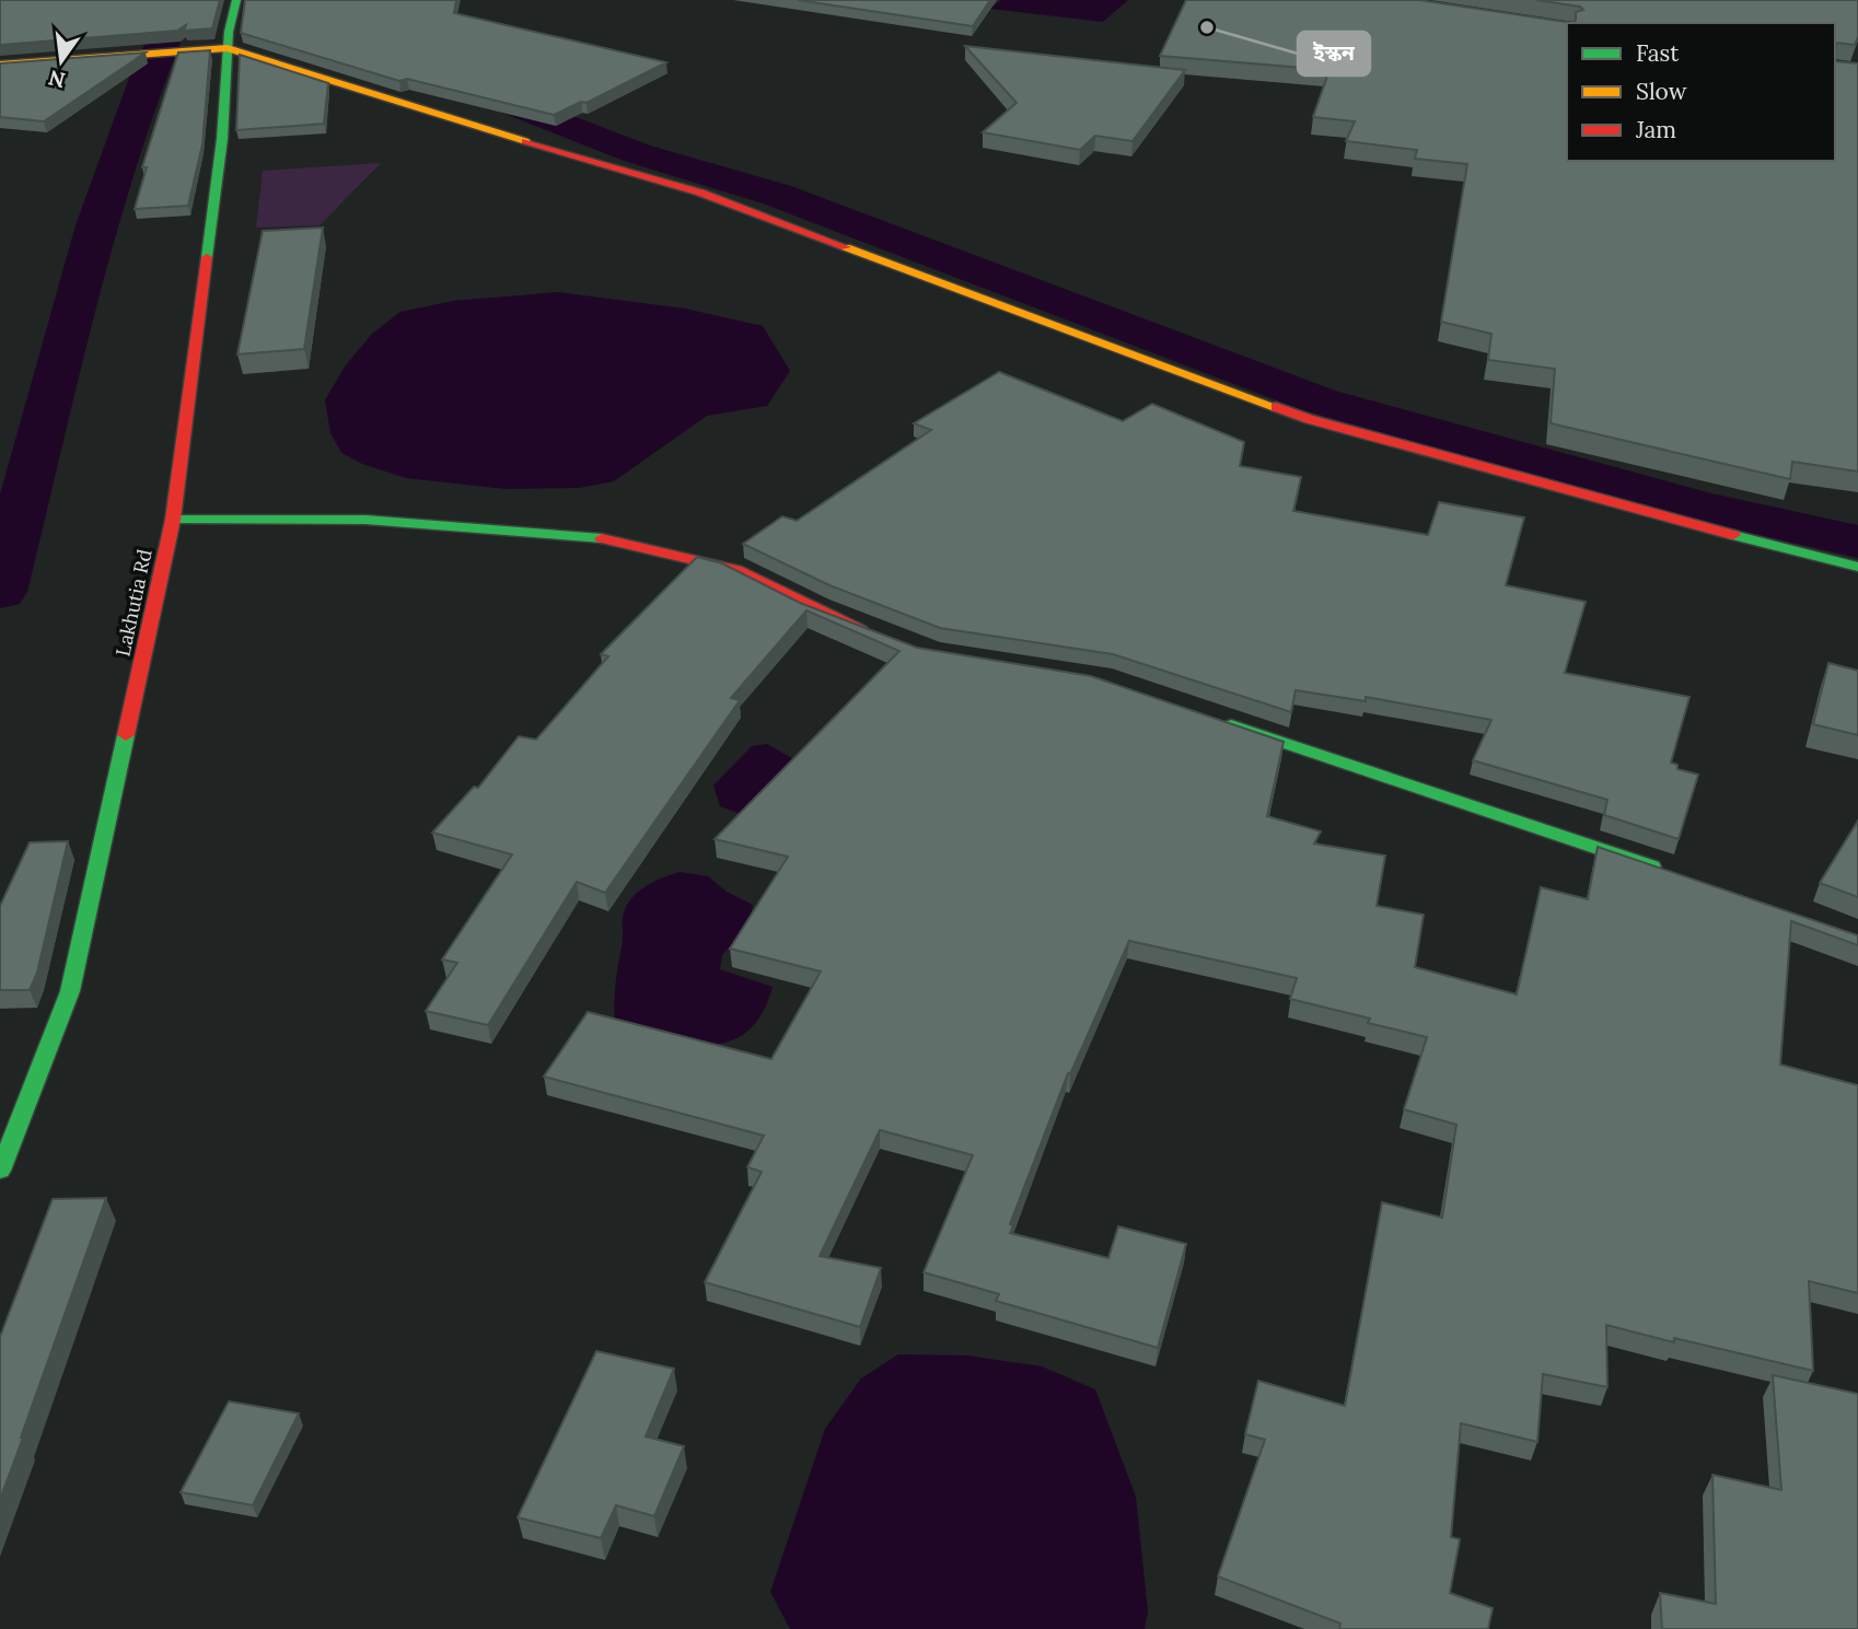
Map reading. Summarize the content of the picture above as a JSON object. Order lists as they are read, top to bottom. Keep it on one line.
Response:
{"streets":{"street":["Lakhutia Rd"]},"places":["ইস্কন"],"legend":["Fast","Slow","Jam"],"north":"bottom"}
